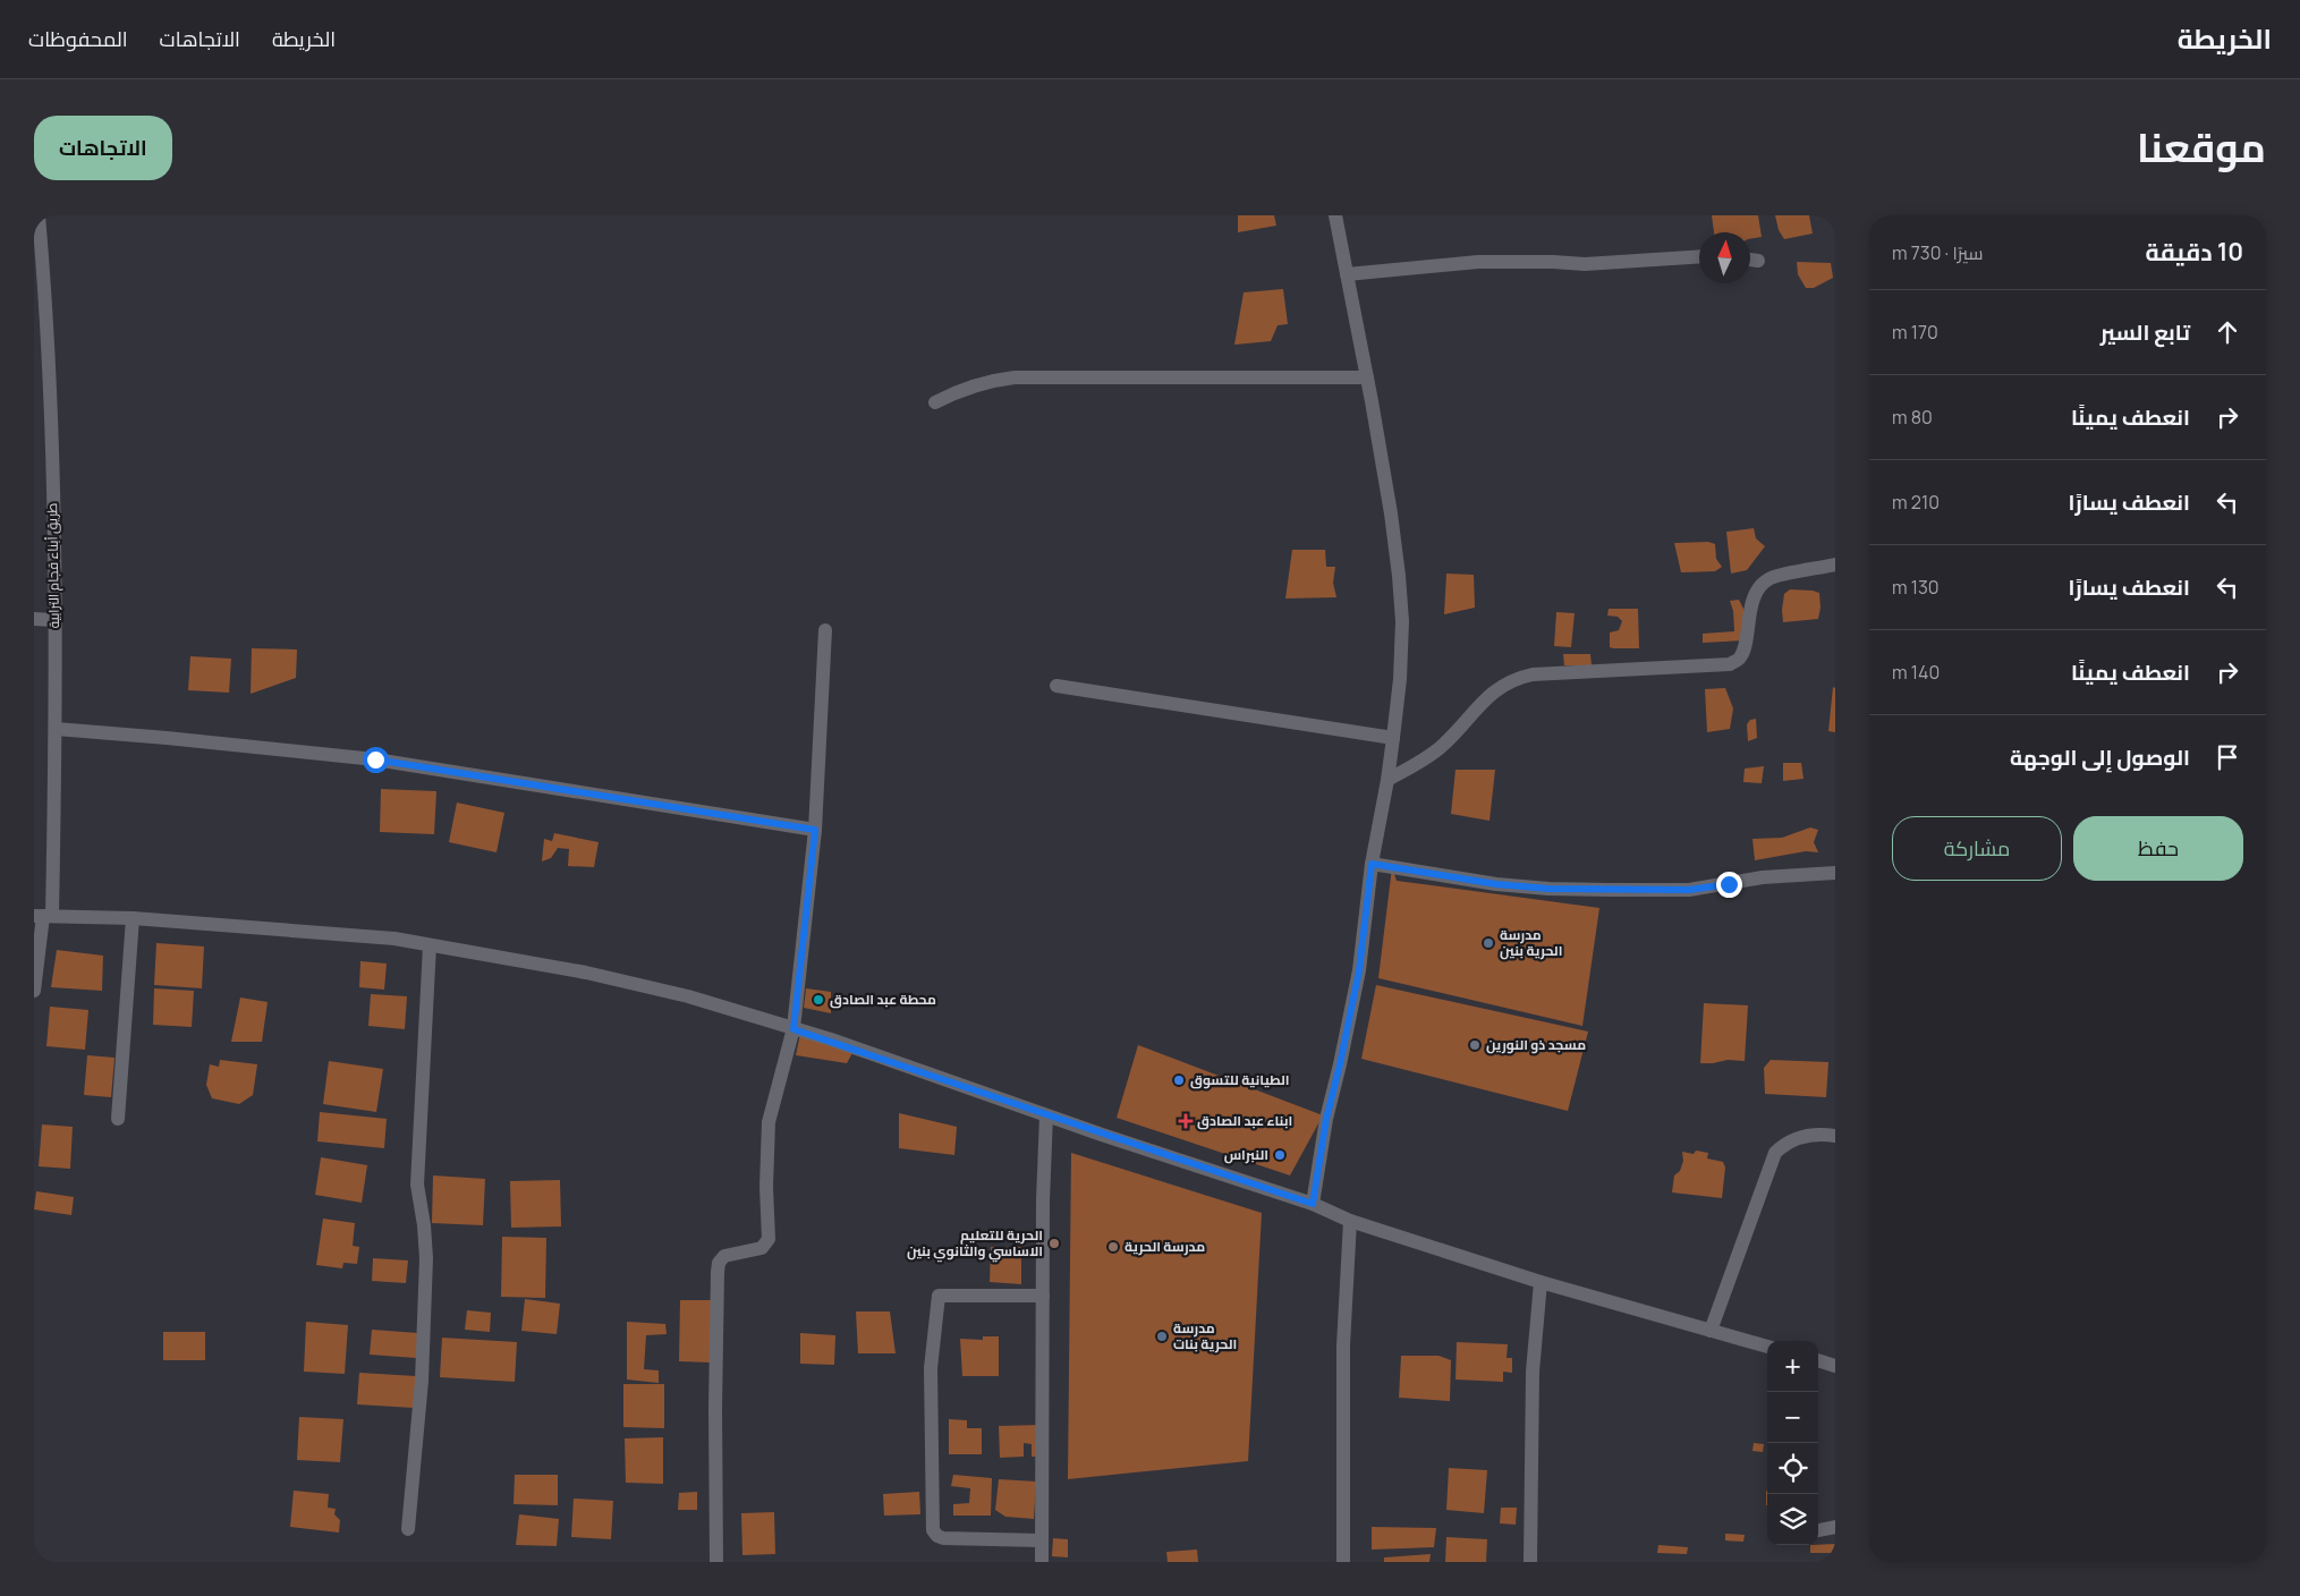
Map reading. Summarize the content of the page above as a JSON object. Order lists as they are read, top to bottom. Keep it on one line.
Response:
{"streets":{"street":["طريق أبناء قجام الترابية"]},"places":{"other":["مدرسة الحرية بنين","محطة عبد الصادق","مسجد ذو النورين","الطيانية للتسوق","النبراس","الحرية للتعليم الاساسي والثانوي بنين","مدرسة الحرية","مدرسة الحرية بنات"],"health":["ابناء عبد الصادق"]},"north":"top","page":{"header":"الخريطة","nav":["الخريطة","الاتجاهات","المحفوظات"],"title":"موقعنا","buttons":["الاتجاهات",["حفظ","مشاركة"]],"heading":["10 دقيقة","سيرًا · 730 m"],"list":[["تابع السير","170 m"],["انعطف يمينًا","80 m"],["انعطف يسارًا","210 m"],["انعطف يسارًا","130 m"],["انعطف يمينًا","140 m"],"الوصول إلى الوجهة"],"map_buttons":["+","−"]}}
